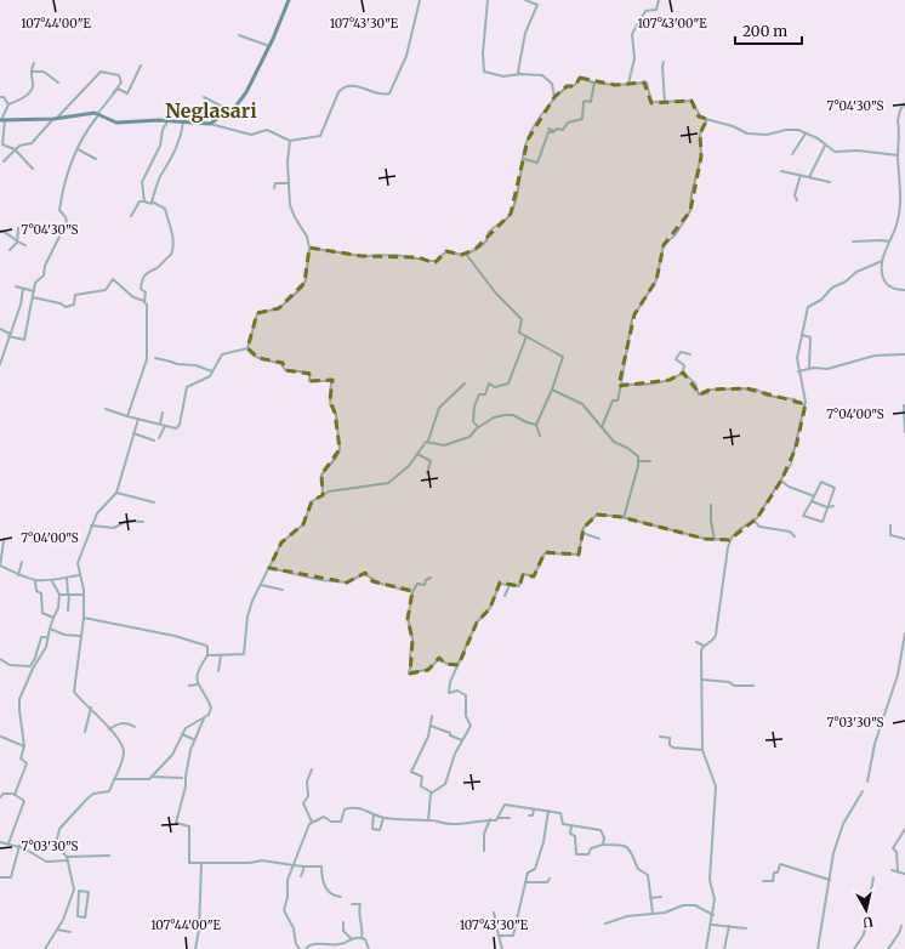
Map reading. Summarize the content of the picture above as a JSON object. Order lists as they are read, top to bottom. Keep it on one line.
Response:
{"districts":["Neglasari"],"scale_bar":"200 m","north":"bottom","coordinates":["107°44'00\"E","107°43'30\"E","107°43'00\"E","7°04'30\"S","7°04'00\"S","7°03'30\"S"]}
